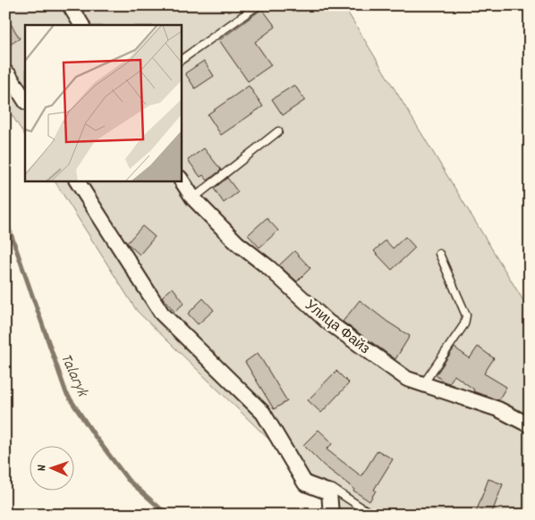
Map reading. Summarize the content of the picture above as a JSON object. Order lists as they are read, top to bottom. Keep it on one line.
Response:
{"streets":{"street":["Улица Файз"]},"water":["Talaryk"],"north":"left"}
